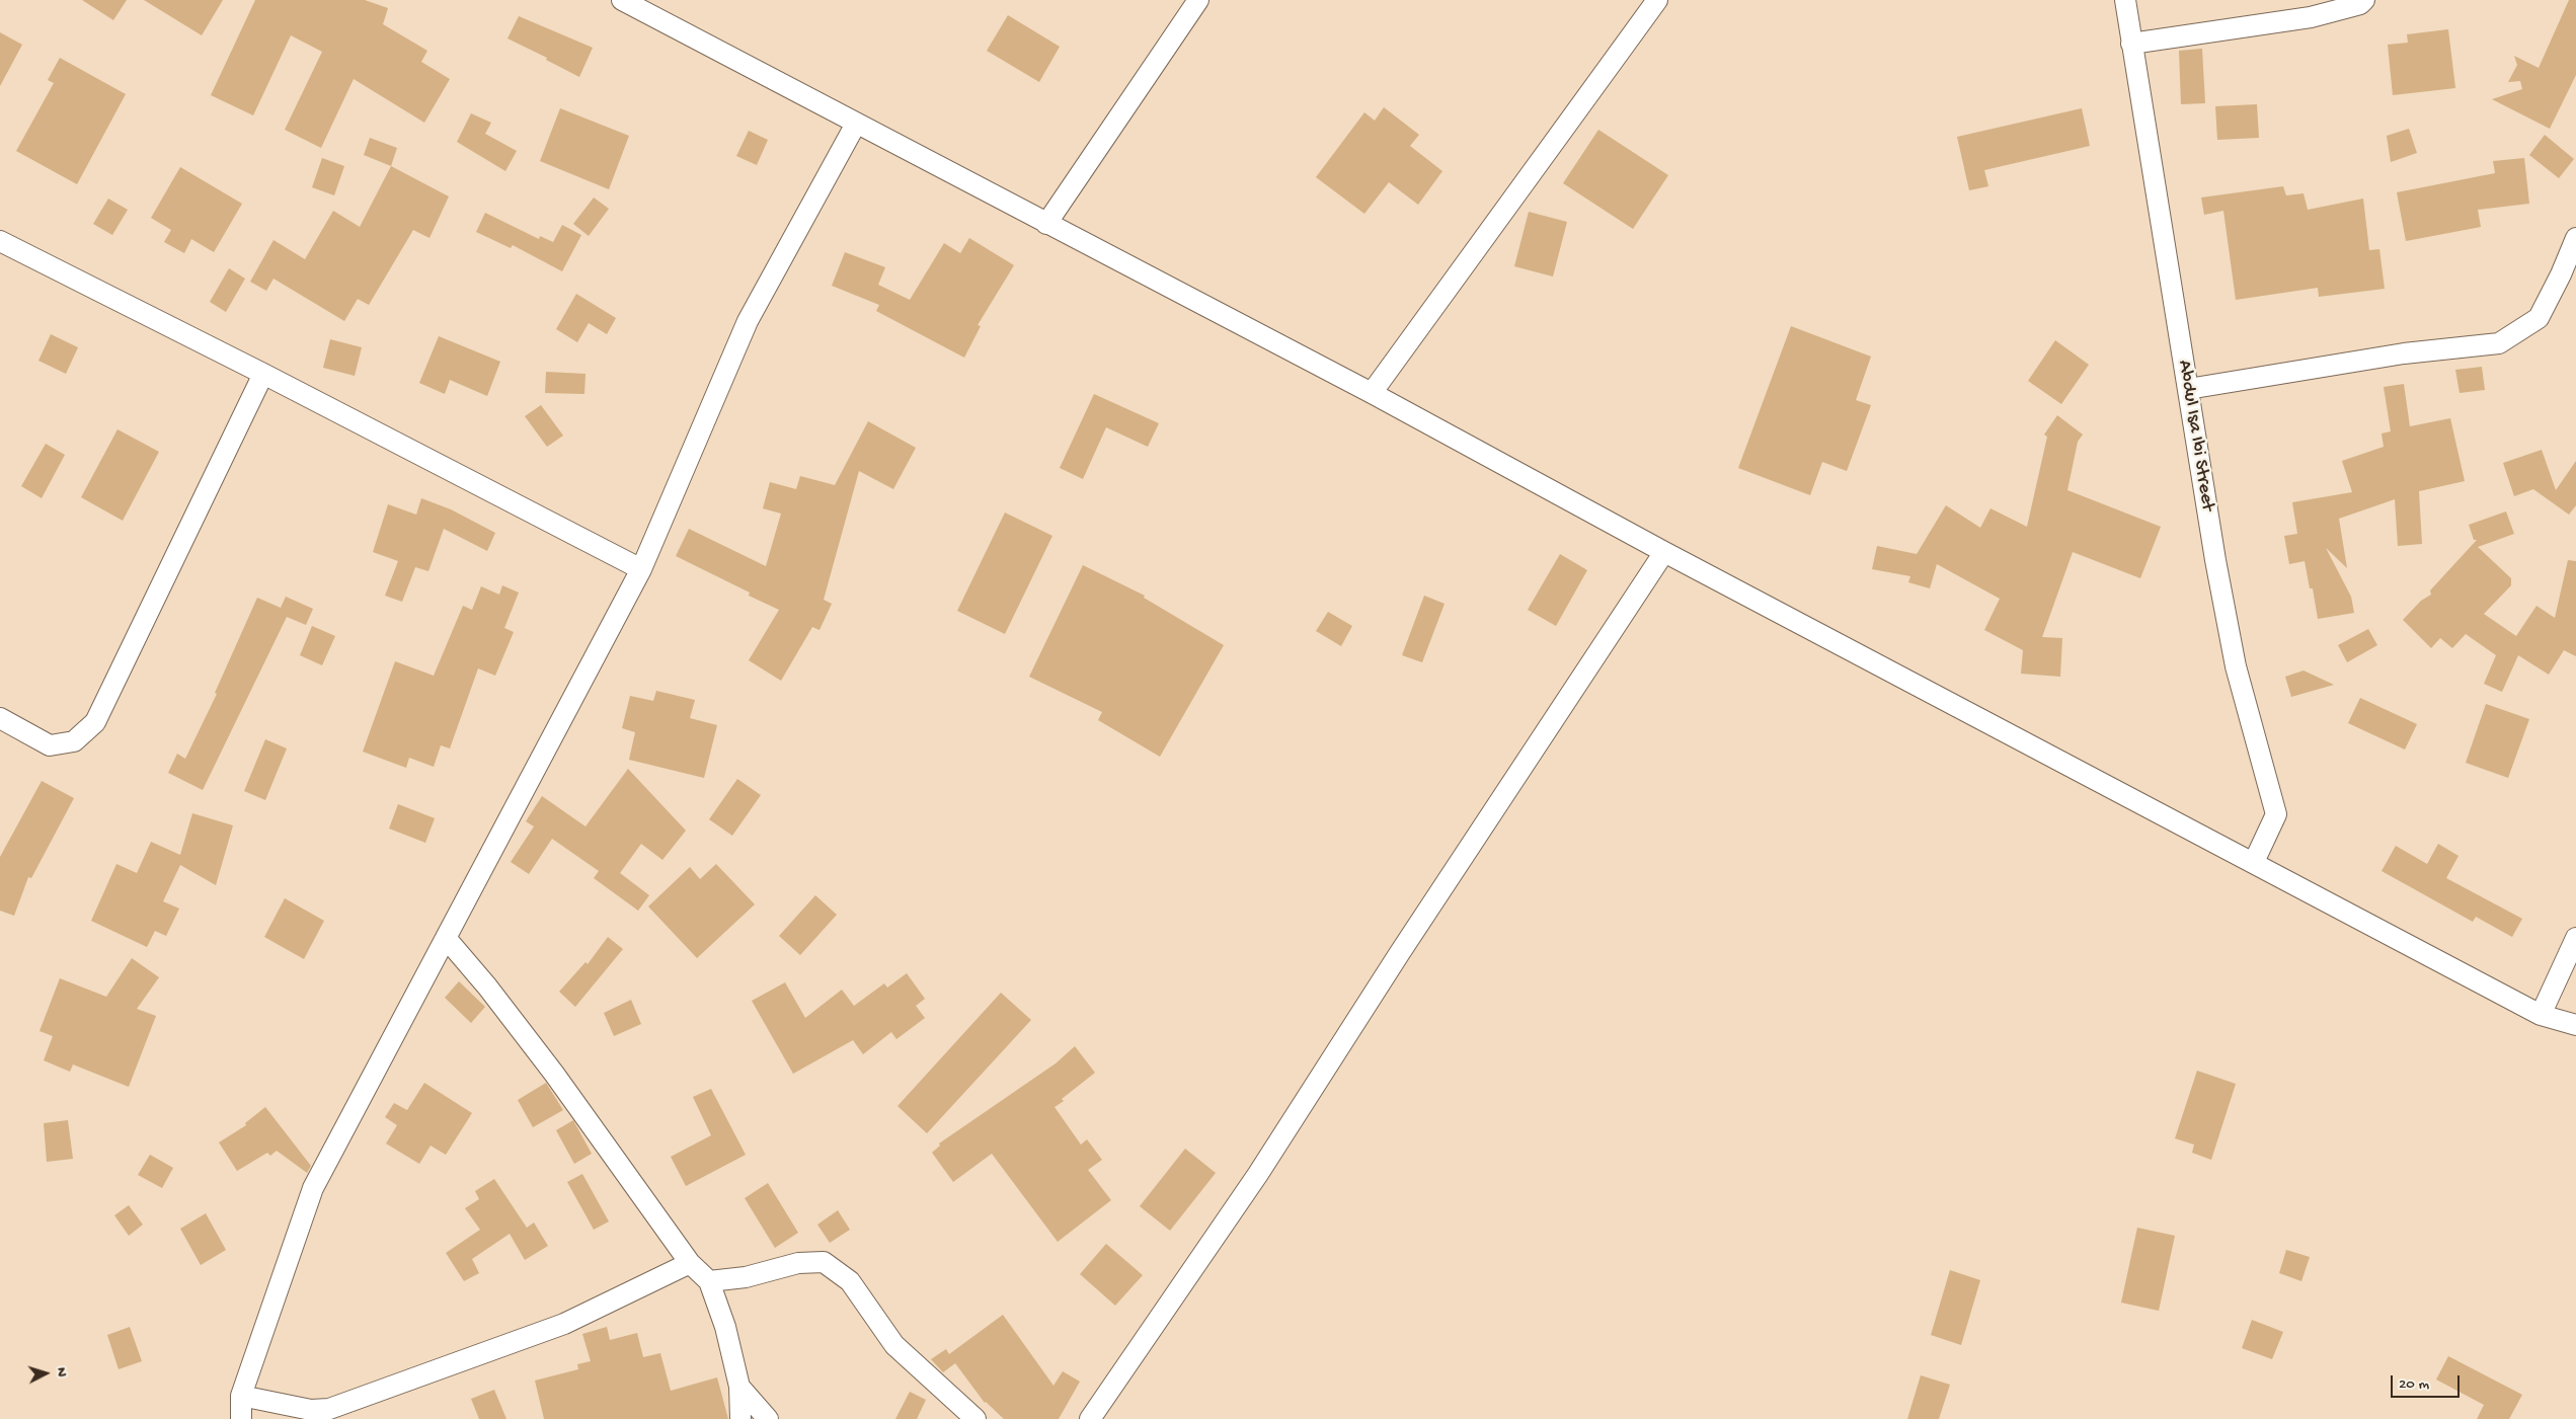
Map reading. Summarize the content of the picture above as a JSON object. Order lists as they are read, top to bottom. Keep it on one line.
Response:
{"streets":{"street":["Abdul Isa Ibi Street"]},"scale_bar":"20 m","north":"right"}
